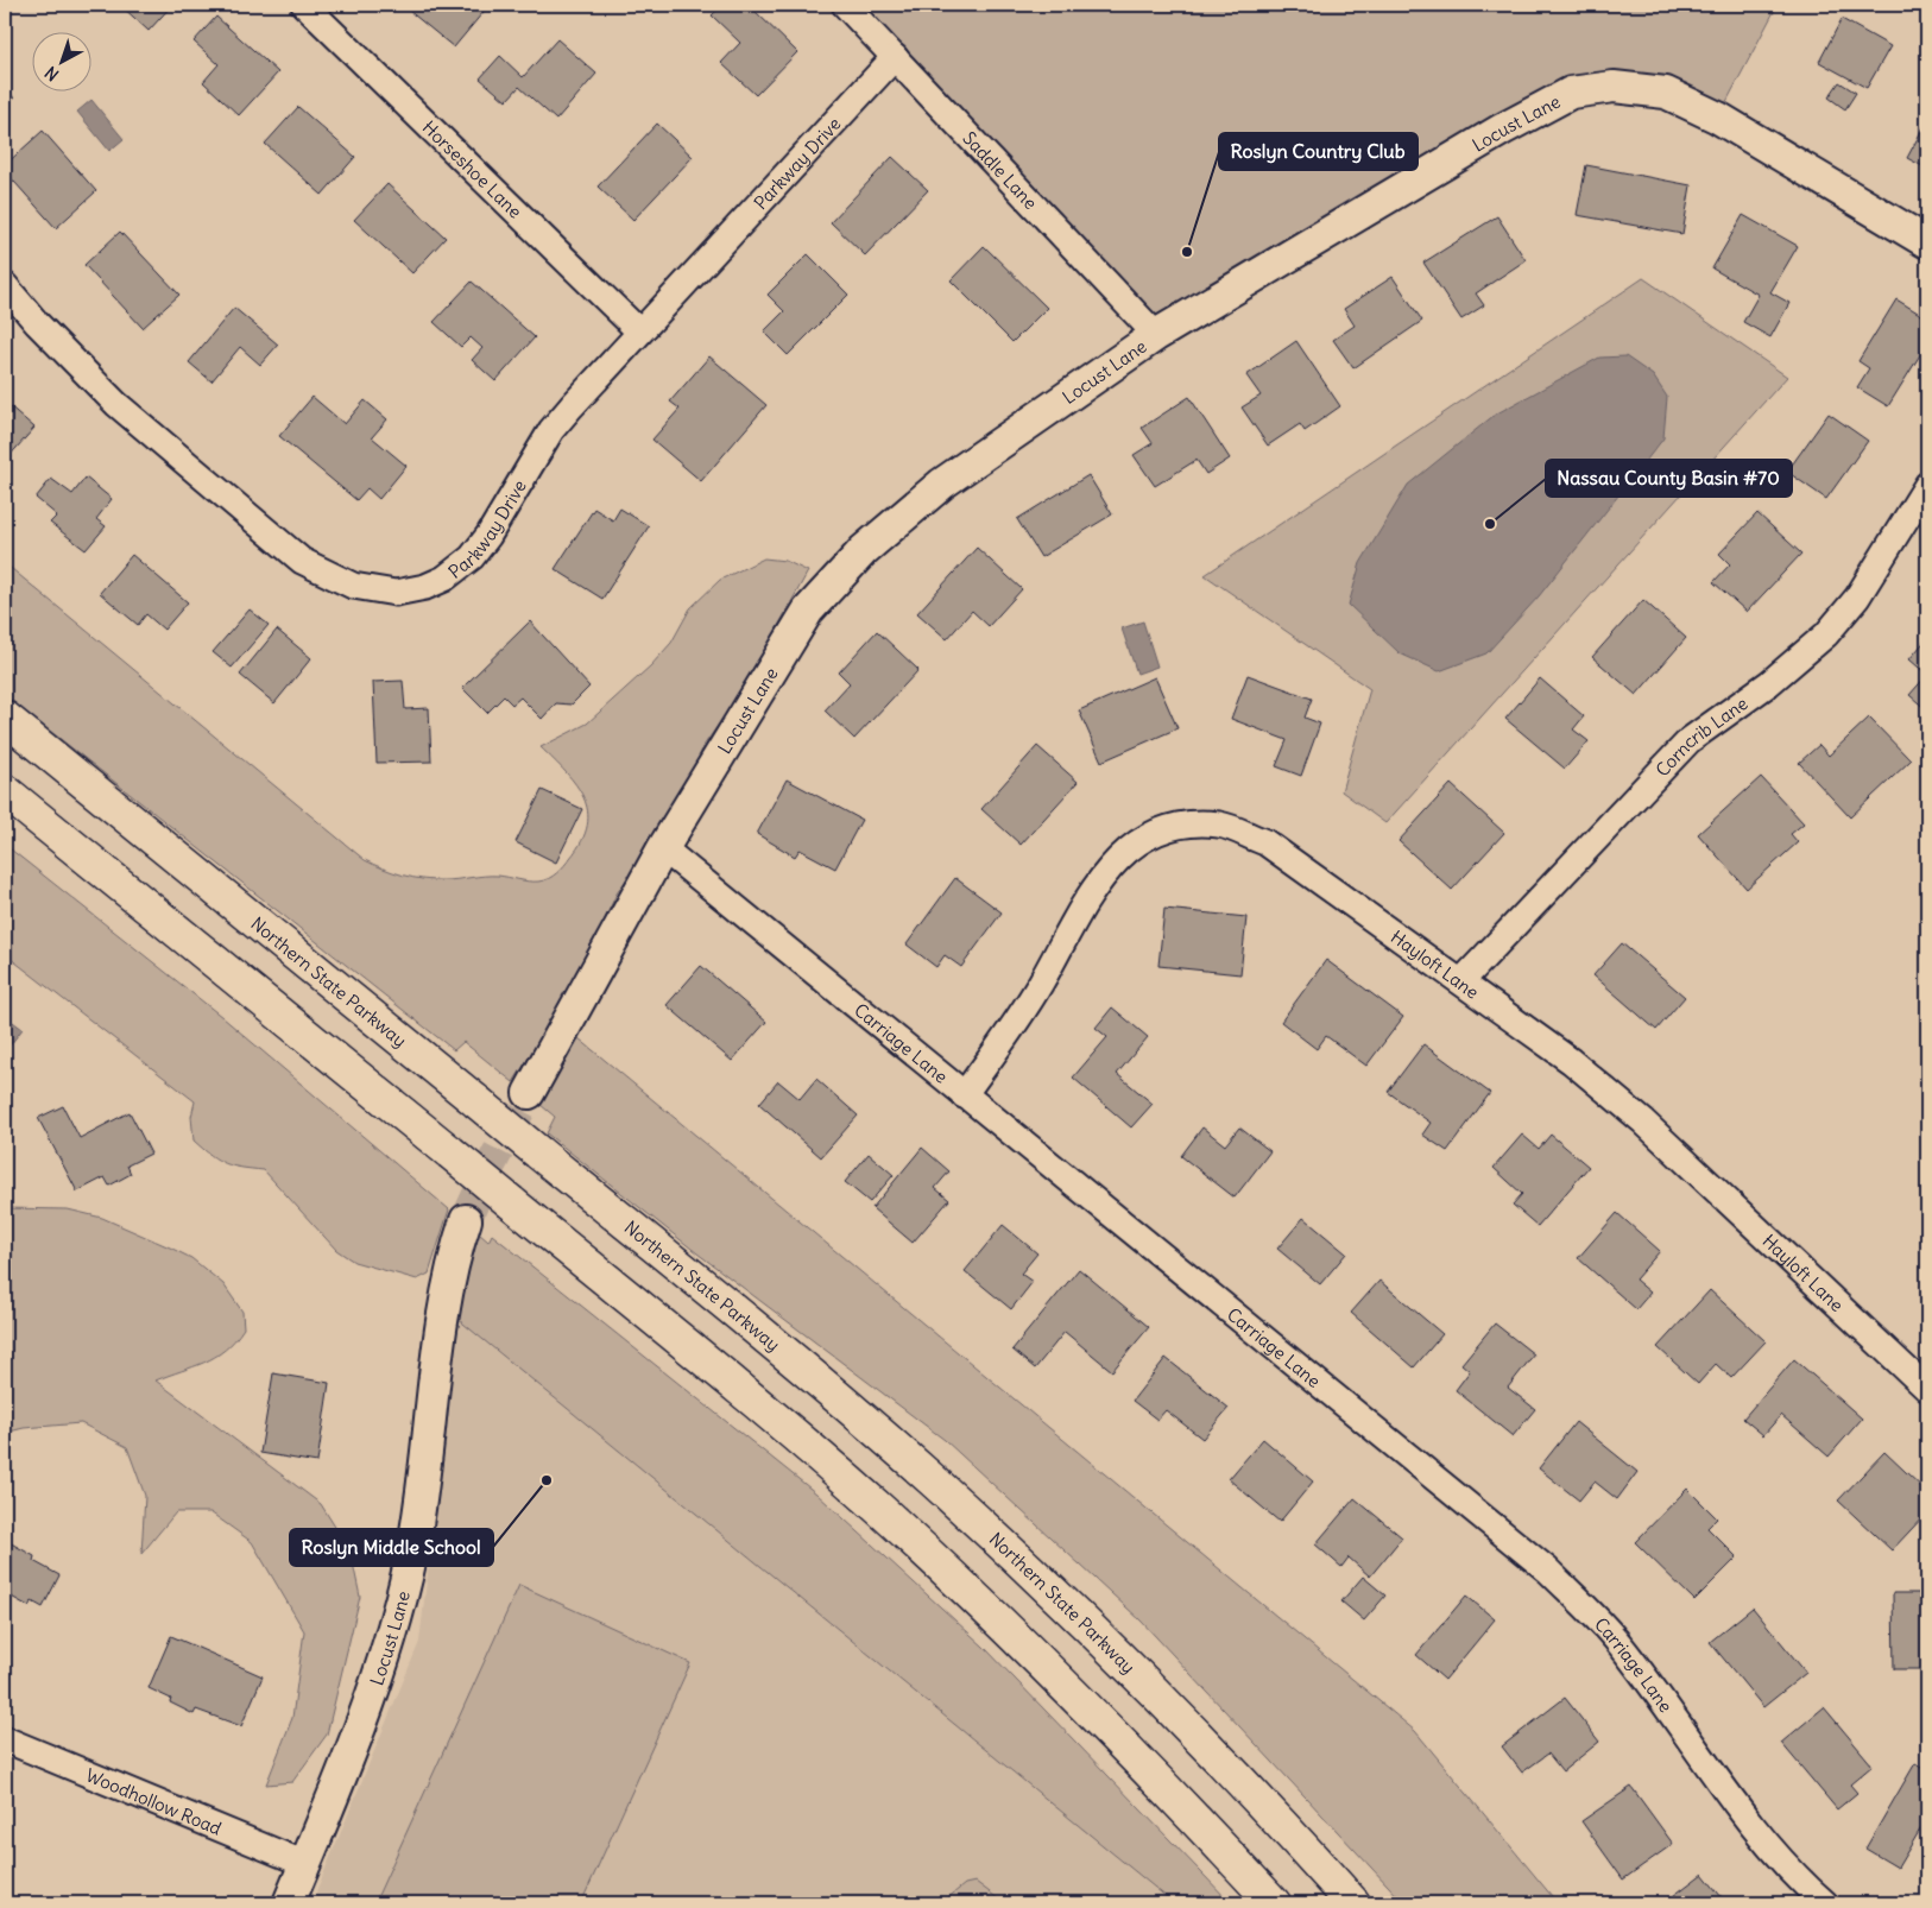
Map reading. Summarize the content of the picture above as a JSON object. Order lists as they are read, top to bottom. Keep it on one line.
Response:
{"streets":{"highway":["Northern State Parkway"],"street":["Locust Lane","Parkway Drive","Horseshoe Lane","Saddle Lane","Corncrib Lane","Hayloft Lane","Carriage Lane","Woodhollow Road"]},"crossings":[["Locust Lane","Saddle Lane"],["Locust Lane","Carriage Lane"],["Locust Lane","Woodhollow Road"],["Parkway Drive","Horseshoe Lane"],["Parkway Drive","Saddle Lane"],["Corncrib Lane","Hayloft Lane"],["Hayloft Lane","Carriage Lane"]],"places":["Roslyn Country Club","Nassau County Basin #70","Roslyn Middle School"],"north":"bottom left"}
